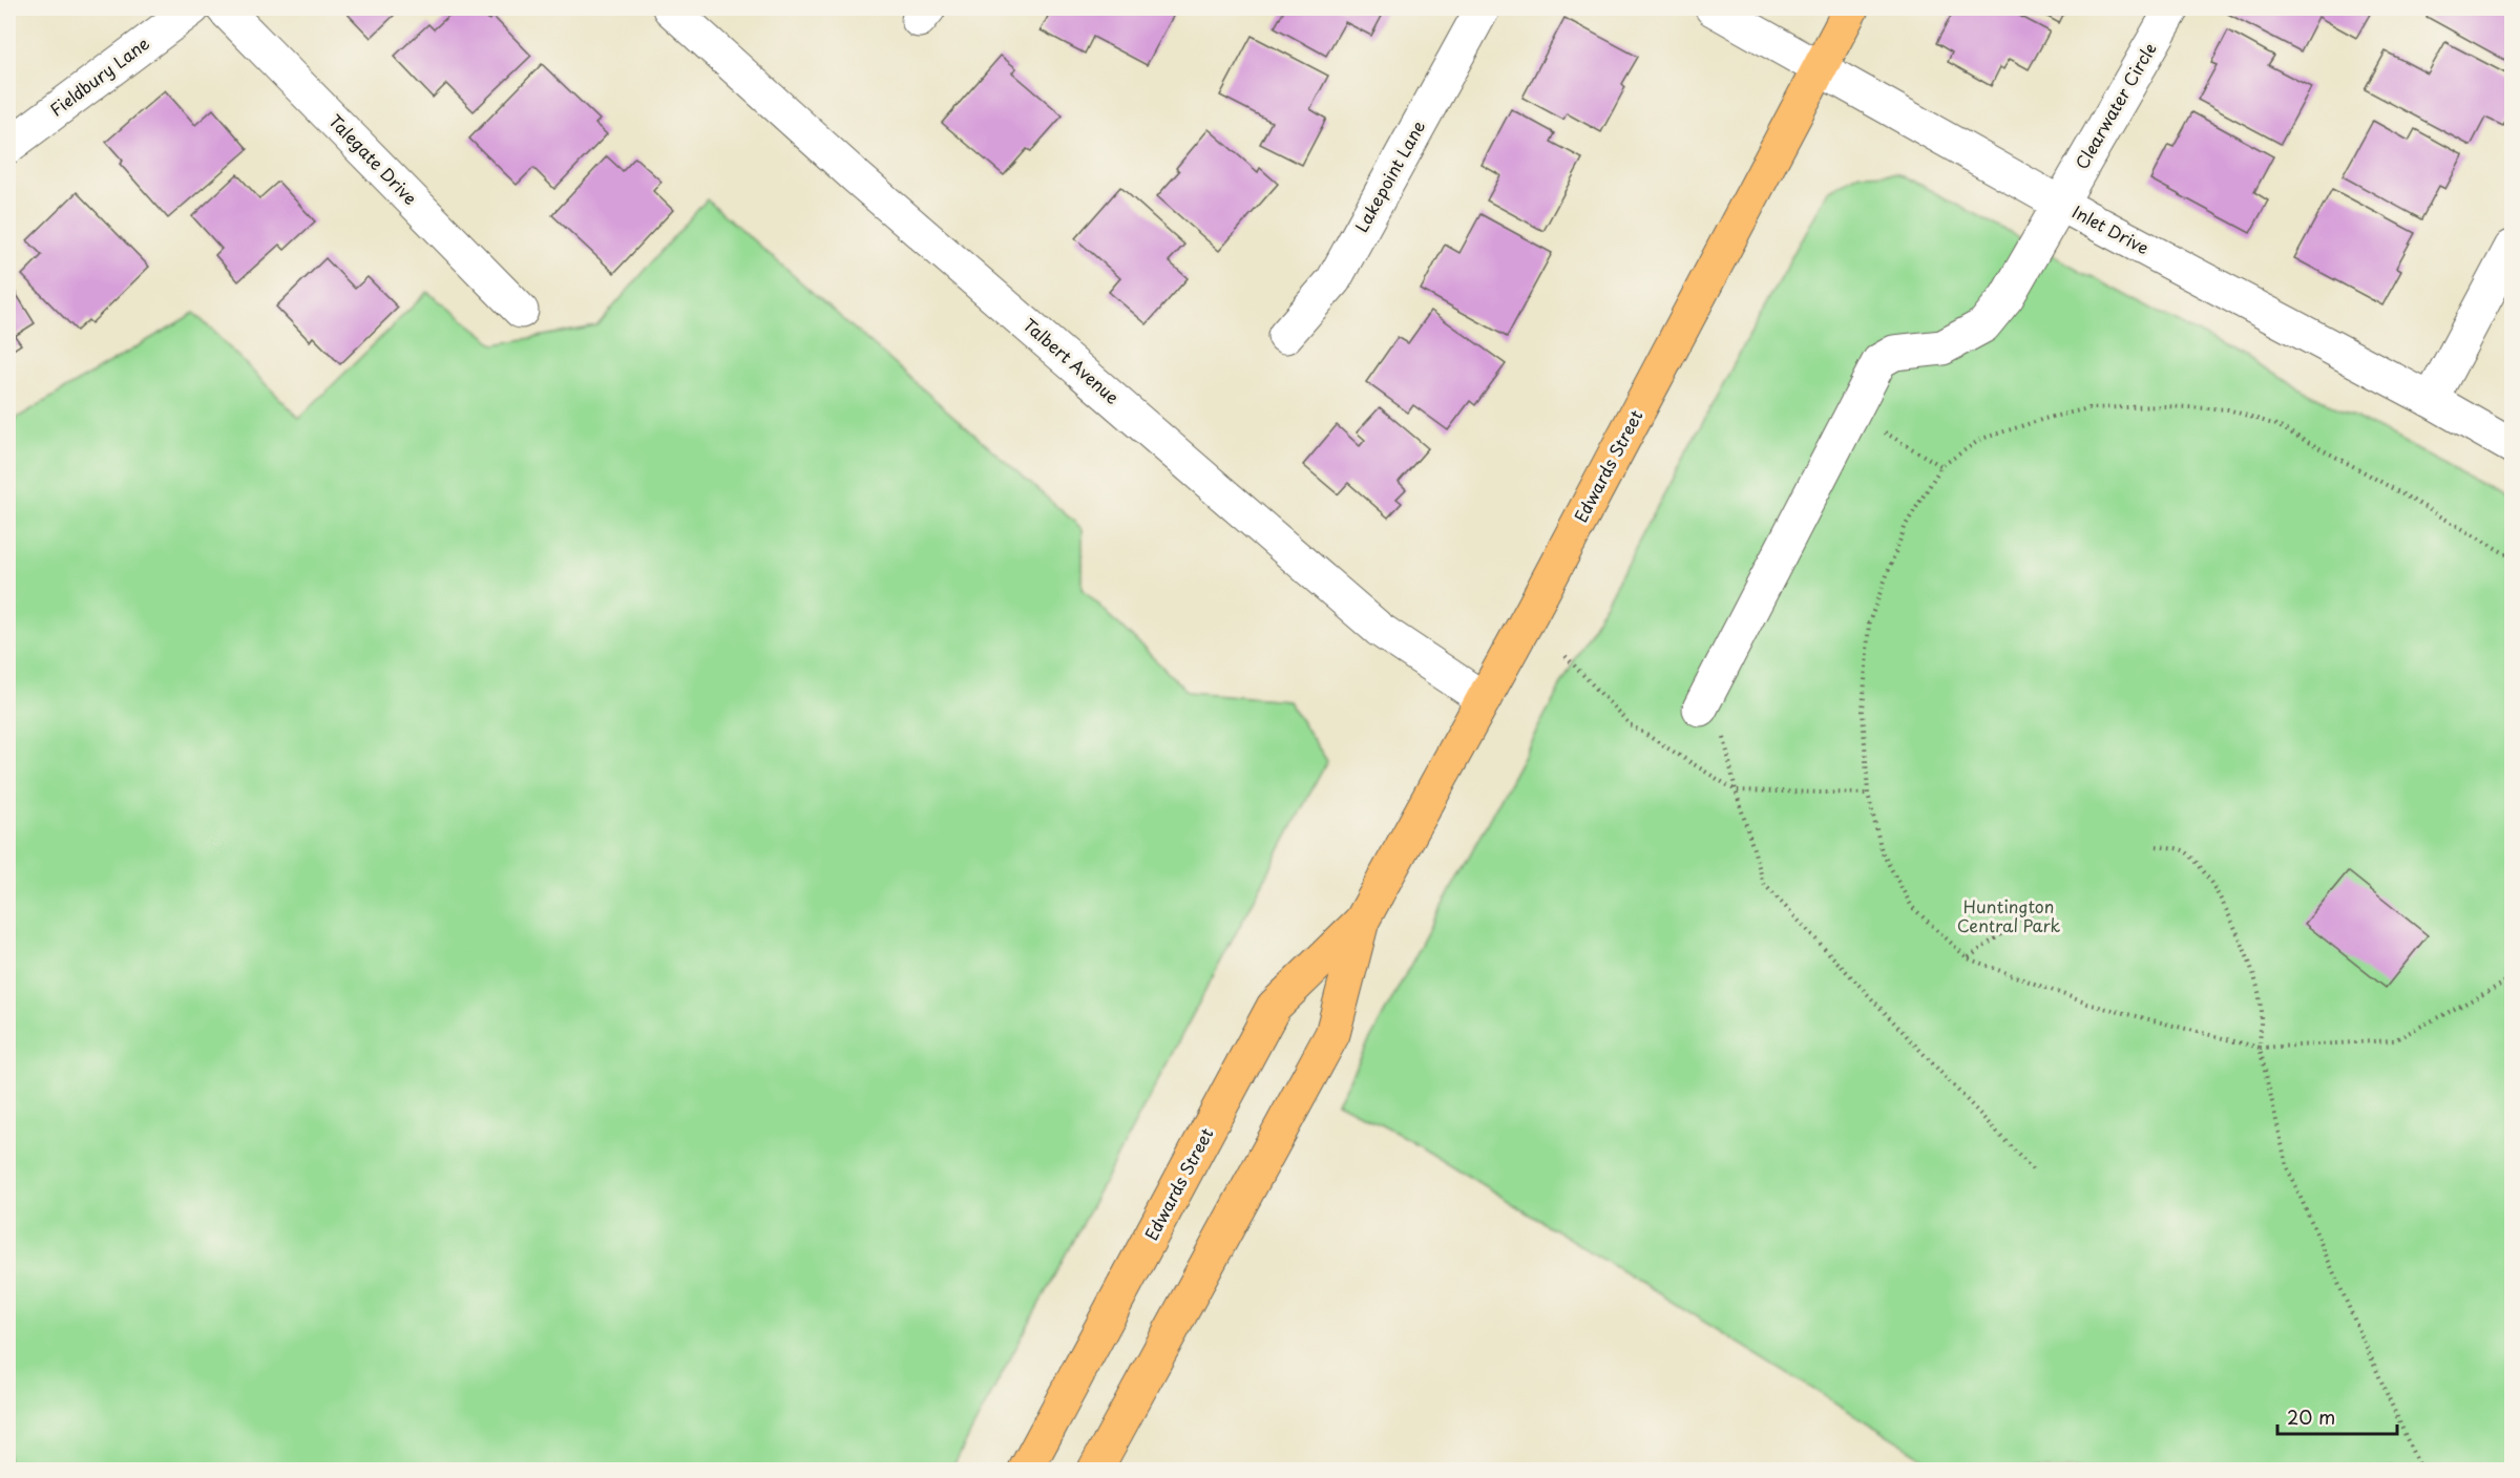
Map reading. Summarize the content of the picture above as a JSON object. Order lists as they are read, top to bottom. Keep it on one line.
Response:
{"streets":{"main road":["Edwards Street"],"street":["Fieldbury Lane","Clearwater Circle","Talegate Drive","Lakepoint Lane","Inlet Drive","Talbert Avenue"]},"crossings":[["Clearwater Circle","Inlet Drive"],["Inlet Drive","Edwards Street"],["Talbert Avenue","Edwards Street"]],"parks":["Huntington Central Park"],"scale_bar":"20 m"}
